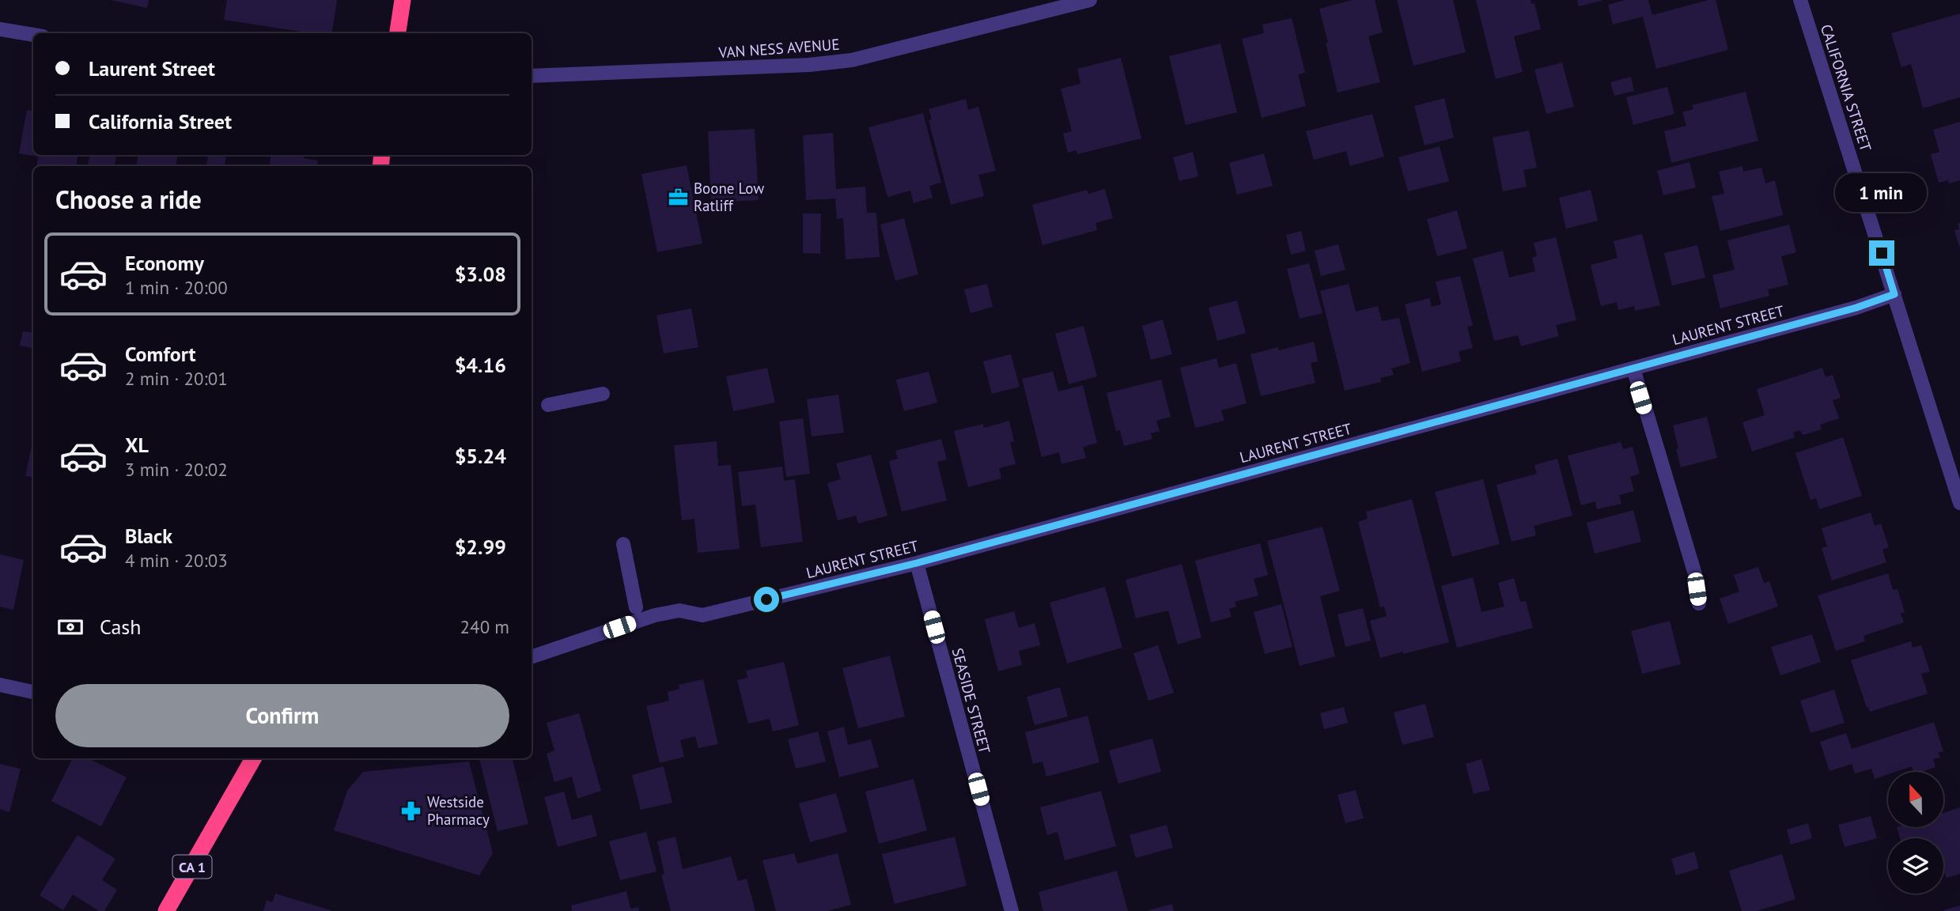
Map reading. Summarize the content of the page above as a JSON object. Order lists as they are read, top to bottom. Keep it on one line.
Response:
{"streets":{"highway":["CA 1"],"street":["VAN NESS AVENUE","CALIFORNIA STREET","LAURENT STREET","SEASIDE STREET"]},"crossings":[["CALIFORNIA STREET","LAURENT STREET"],["LAURENT STREET","SEASIDE STREET"]],"places":{"office":["Boone Low Ratliff"],"pharmacy":["Westside Pharmacy"]},"north":"top","page":{"banner":["Laurent Street","California Street"],"heading":"Choose a ride","bubble":"1 min","list":[{"name":"Economy","note":"1 min · 20:00","value":"$3.08"},{"name":"Comfort","note":"2 min · 20:01","value":"$4.16"},{"name":"XL","note":"3 min · 20:02","value":"$5.24"},{"name":"Black","note":"4 min · 20:03","value":"$2.99"}],"pay":["Cash","240 m"],"buttons":"Confirm"}}
